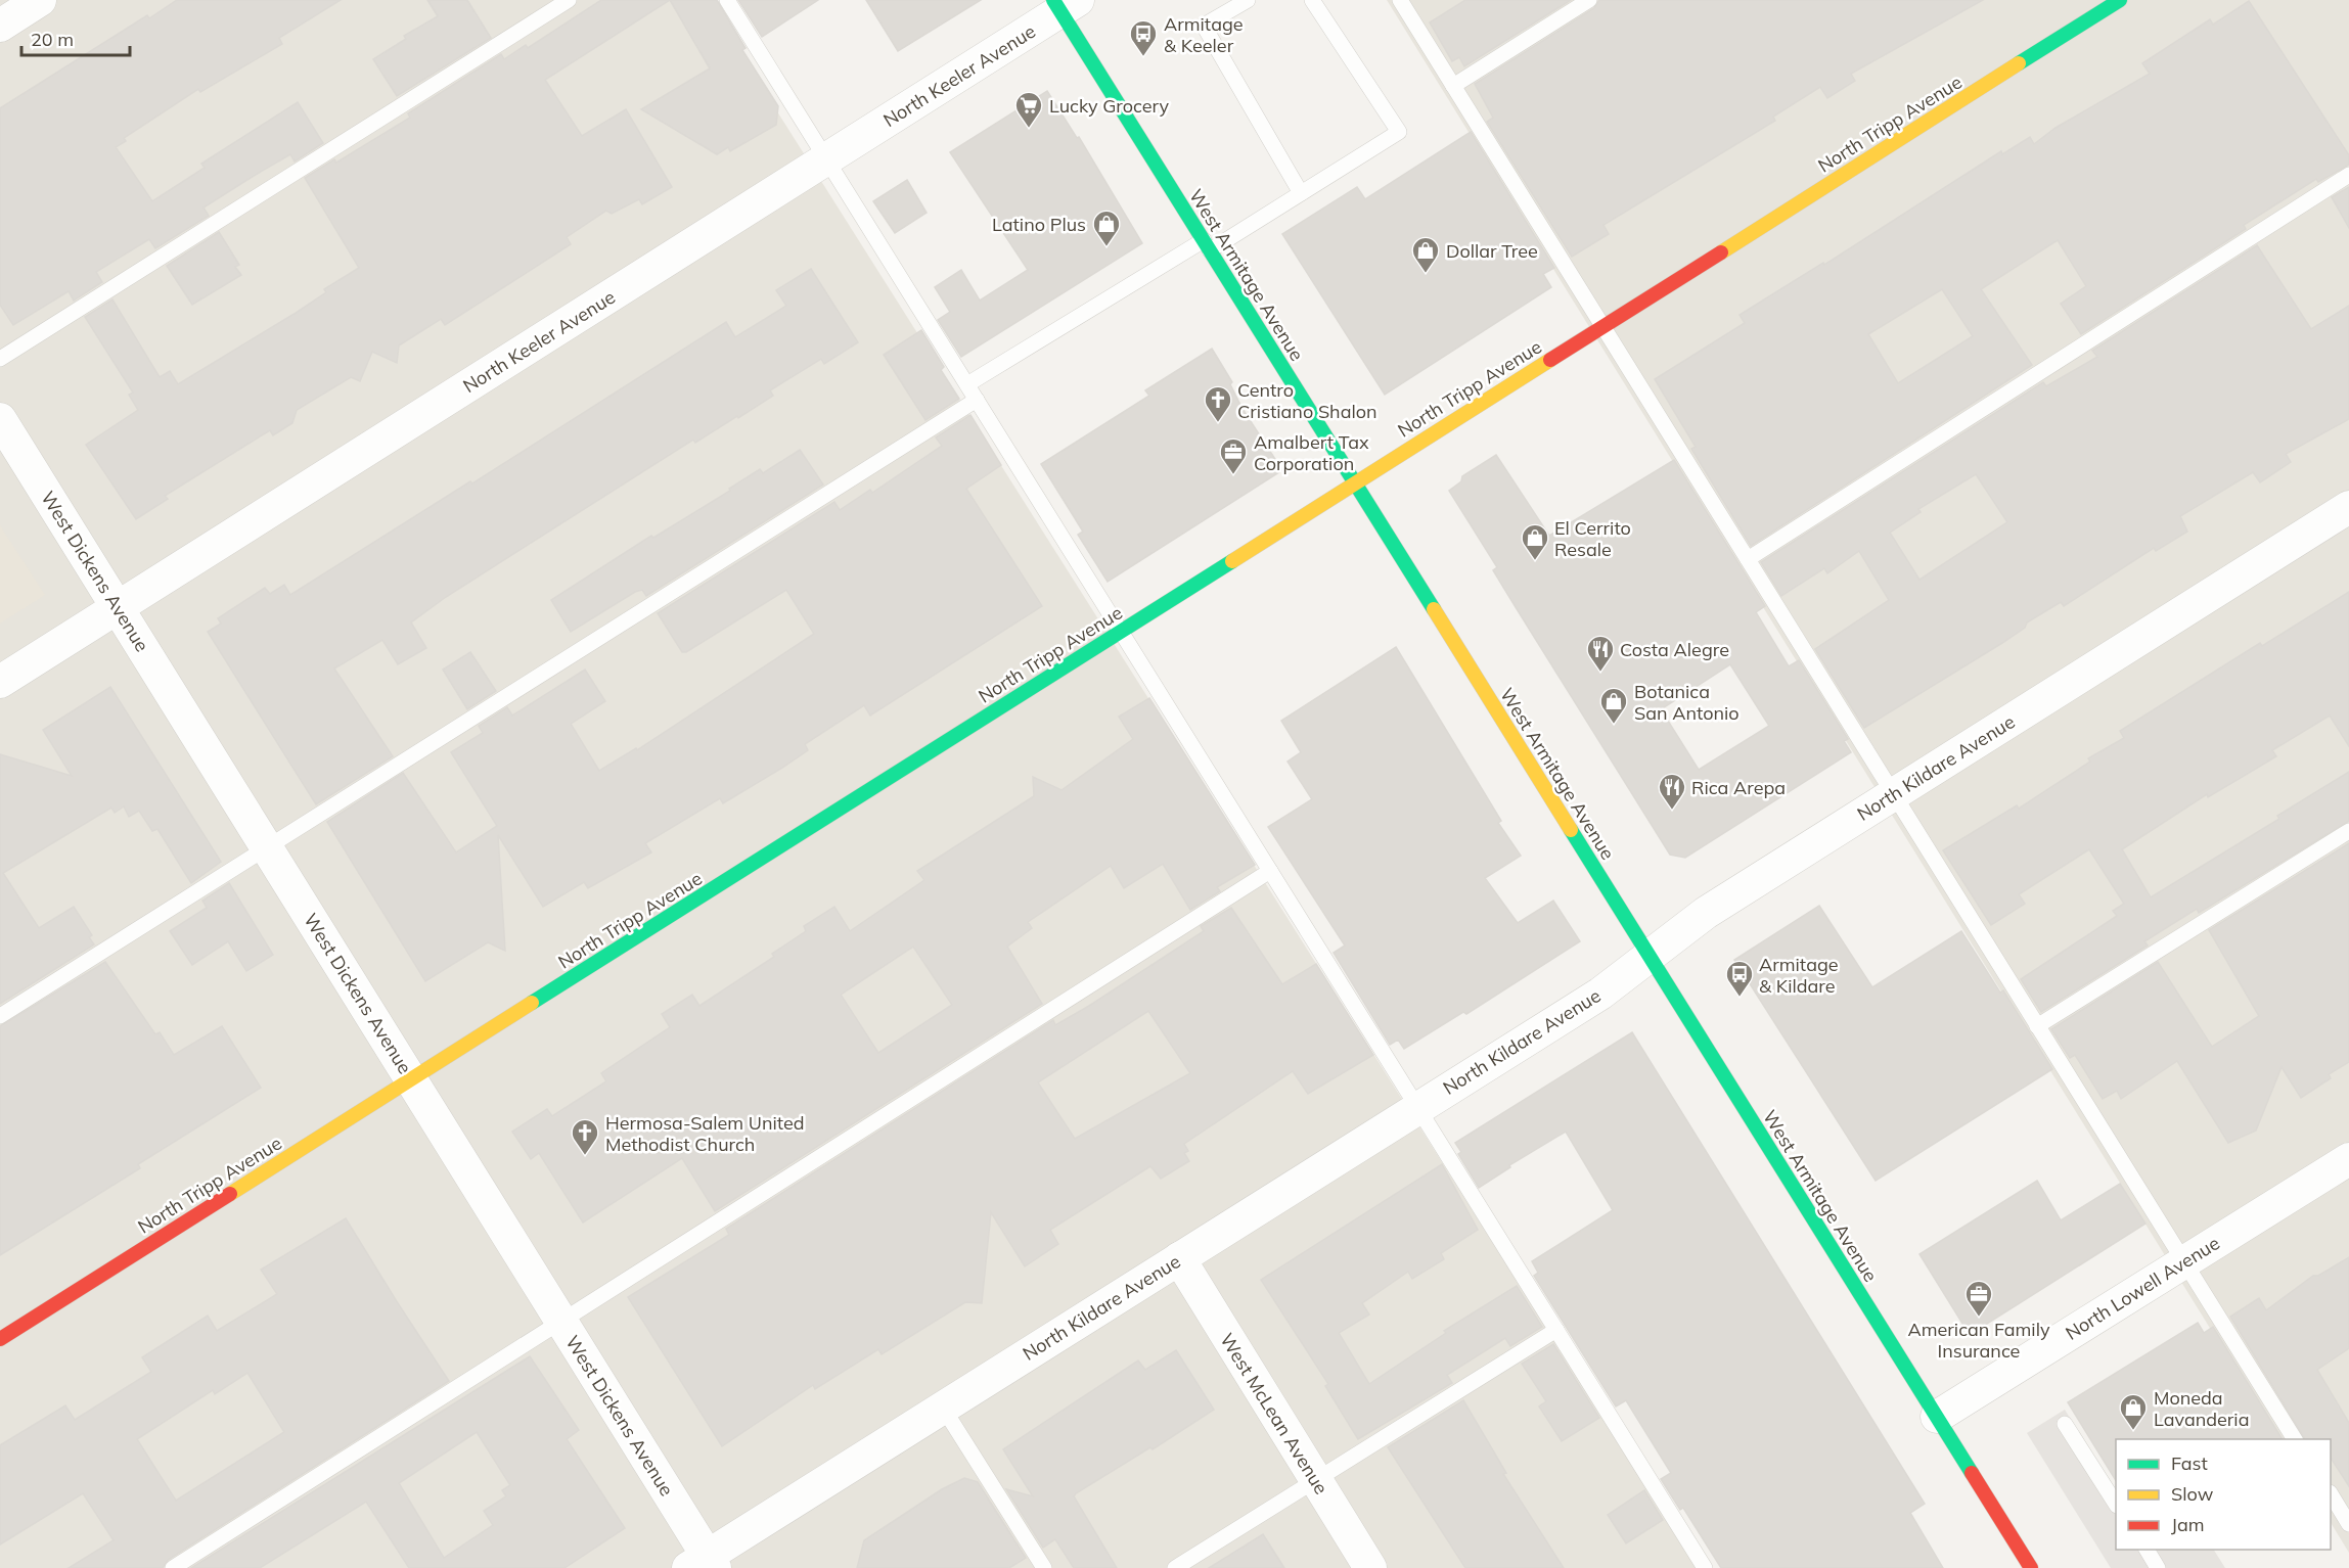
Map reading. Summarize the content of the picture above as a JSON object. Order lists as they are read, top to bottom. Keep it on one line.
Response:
{"streets":{"street":["North Keeler Avenue","North Tripp Avenue","West Armitage Avenue","West Dickens Avenue","North Kildare Avenue","North Lowell Avenue","West McLean Avenue"]},"crossings":[["North Keeler Avenue","West Armitage Avenue"],["North Keeler Avenue","West Dickens Avenue"],["North Tripp Avenue","West Armitage Avenue"],["North Tripp Avenue","West Dickens Avenue"],["West Armitage Avenue","North Kildare Avenue"],["West Armitage Avenue","North Lowell Avenue"],["West Dickens Avenue","North Kildare Avenue"],["North Kildare Avenue","West McLean Avenue"]],"places":{"bus stop":["Armitage & Keeler","Armitage & Kildare"],"supermarket":["Lucky Grocery"],"shop":["Latino Plus","Dollar Tree","El Cerrito Resale","Botanica San Antonio","Moneda Lavanderia"],"church":["Centro Cristiano Shalon","Hermosa-Salem United Methodist Church"],"office":["Amalbert Tax Corporation","American Family Insurance"],"restaurant":["Costa Alegre","Rica Arepa"]},"legend":["Fast","Slow","Jam"],"scale_bar":"20 m"}
